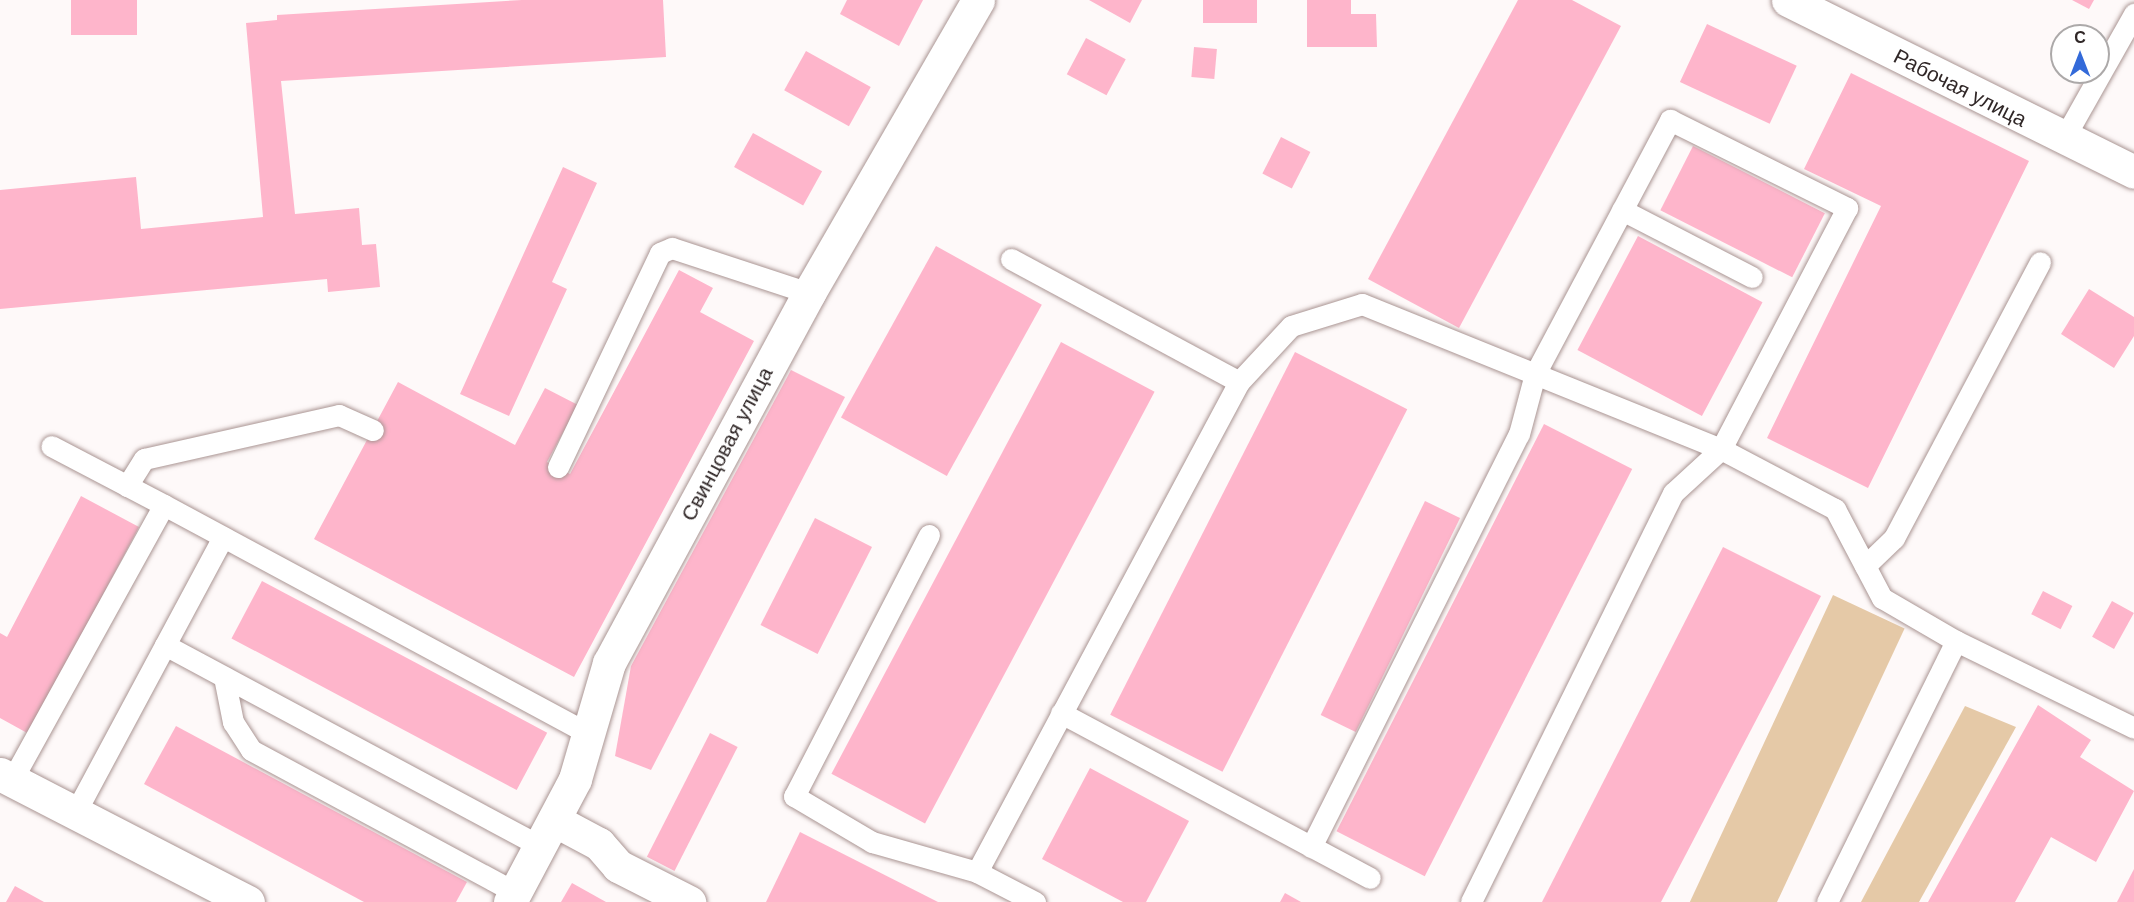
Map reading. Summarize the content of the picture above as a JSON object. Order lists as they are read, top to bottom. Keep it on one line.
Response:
{"streets":{"street":["Рабочая улица","Свинцовая улица"]},"north":"top"}
